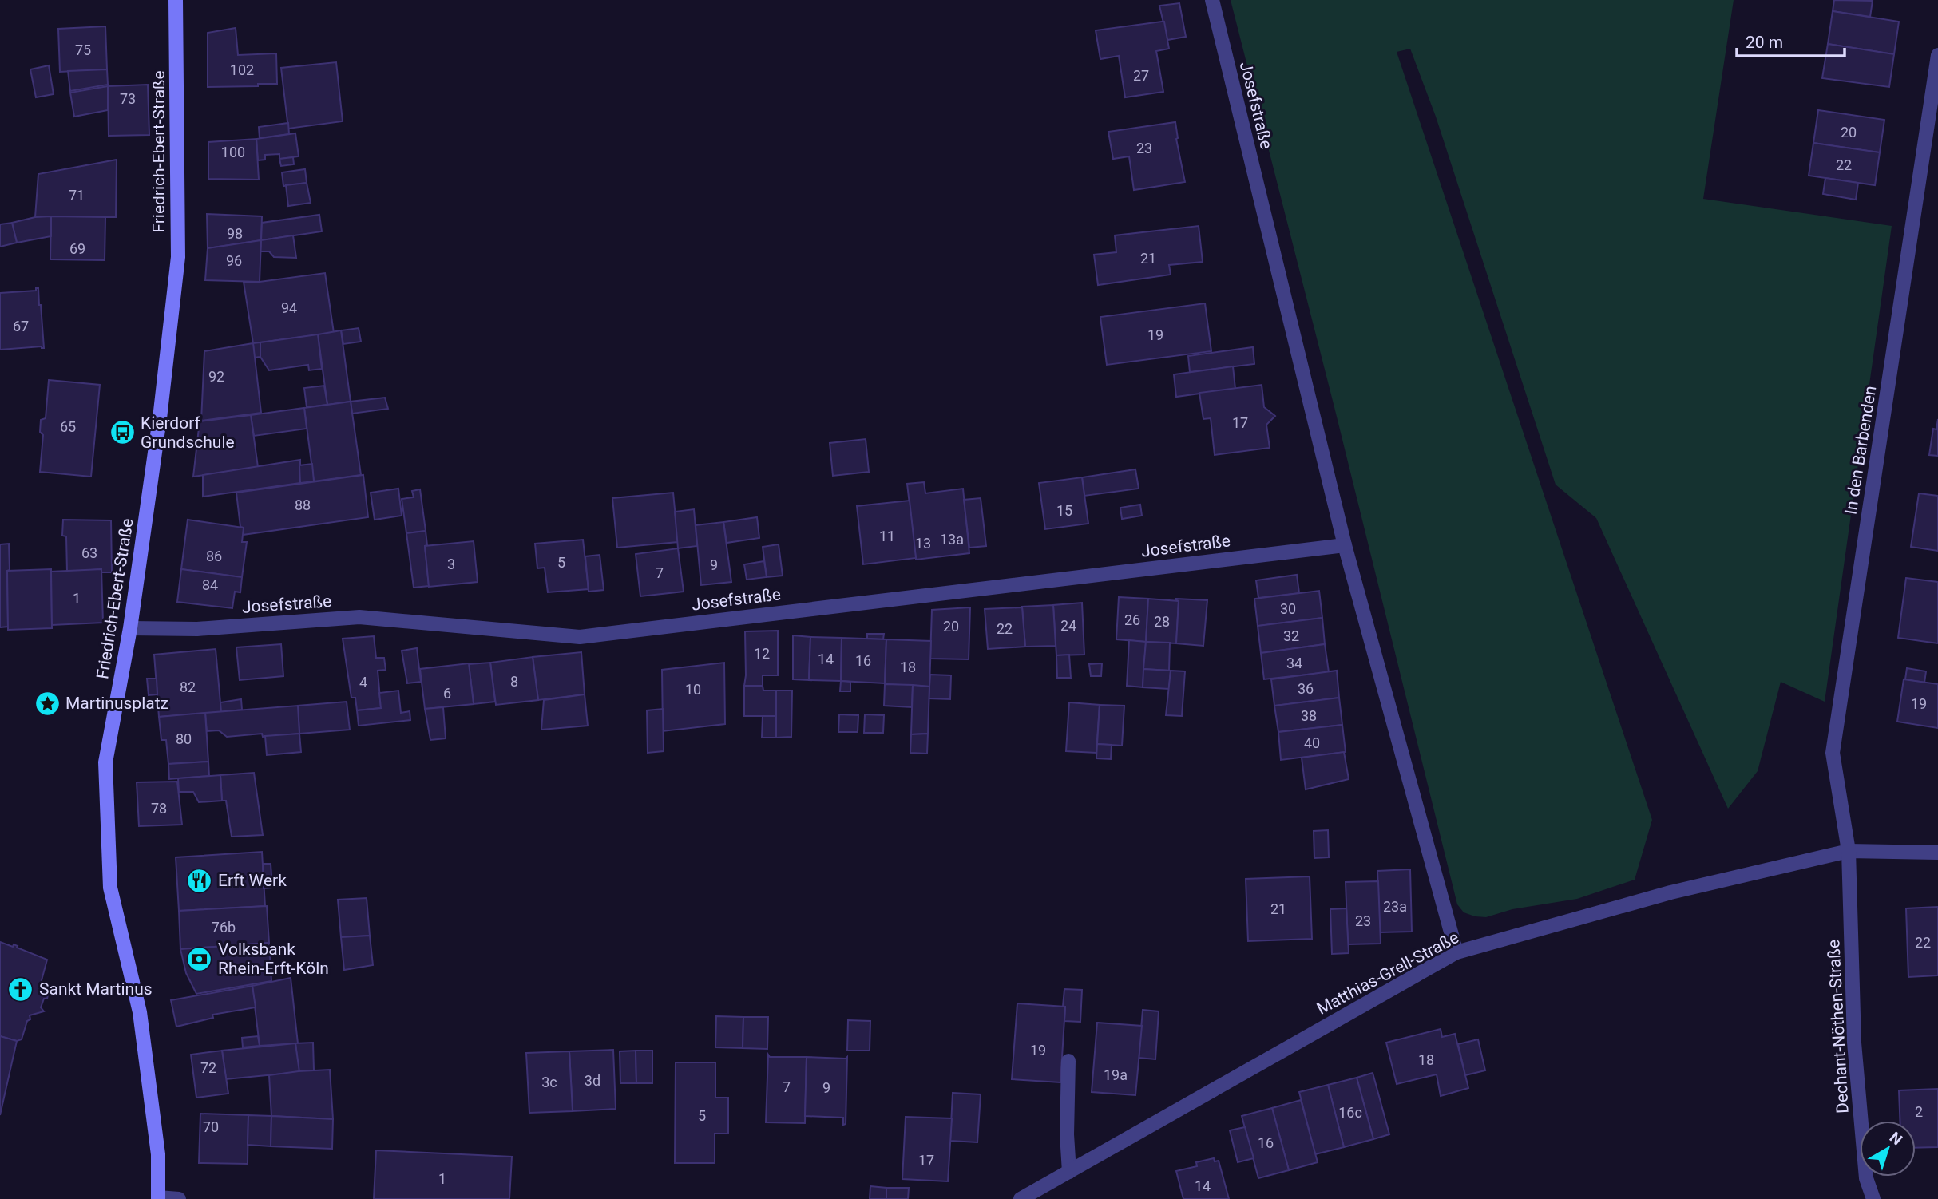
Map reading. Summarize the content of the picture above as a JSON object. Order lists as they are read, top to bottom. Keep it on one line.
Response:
{"streets":{"main road":["Friedrich-Ebert-Straße"],"street":["Josefstraße","In den Barbenden","Matthias-Grell-Straße","Dechant-Nöthen-Straße"]},"crossings":[["Josefstraße","Friedrich-Ebert-Straße"],["Josefstraße","Matthias-Grell-Straße"],["In den Barbenden","Matthias-Grell-Straße"],["In den Barbenden","Dechant-Nöthen-Straße"],["Matthias-Grell-Straße","Dechant-Nöthen-Straße"]],"places":{"bus stop":["Kierdorf Grundschule"],"place":["Martinusplatz"],"restaurant":["Erft Werk"],"bank":["Volksbank Rhein-Erft-Köln"],"church":["Sankt Martinus"]},"house_numbers":["75","102","27","73","20","23","100","22","71","98","69","21","96","94","67","19","92","17","65","88","15","11","13a","13","63","86","5","3","9","7","84","1","30","26","28","24","20","22","32","12","14","16","34","18","8","4","82","36","10","6","19","38","80","40","78","23a","21","23","76b","22","19","18","72","19a","3d","3c","7","9","2","16c","5","70","16","17","1","14"],"scale_bar":"20 m","north":"top right"}
